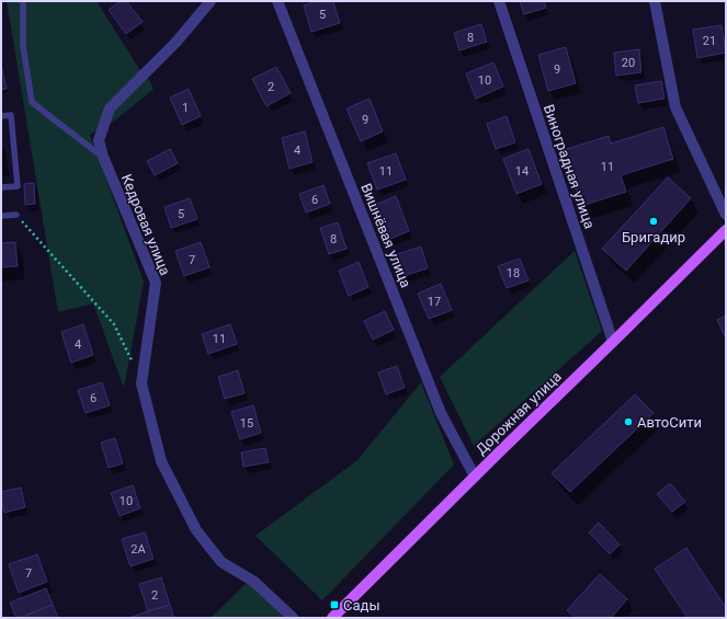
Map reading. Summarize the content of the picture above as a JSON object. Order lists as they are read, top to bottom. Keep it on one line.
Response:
{"streets":{"main road":["Дорожная улица"],"street":["Виноградная улица","Кедровая улица","Вишнёвая улица"]},"crossings":[["Виноградная улица","Дорожная улица"],["Вишнёвая улица","Дорожная улица"]],"places":{"other":["Бригадир","АвтоСити"],"transit":["Сады"]},"house_numbers":["5","8","21","20","9","10","2","1","9","4","11","11","14","6","5","8","7","18","17","11","4","6","15","10","2А","7","2"]}
